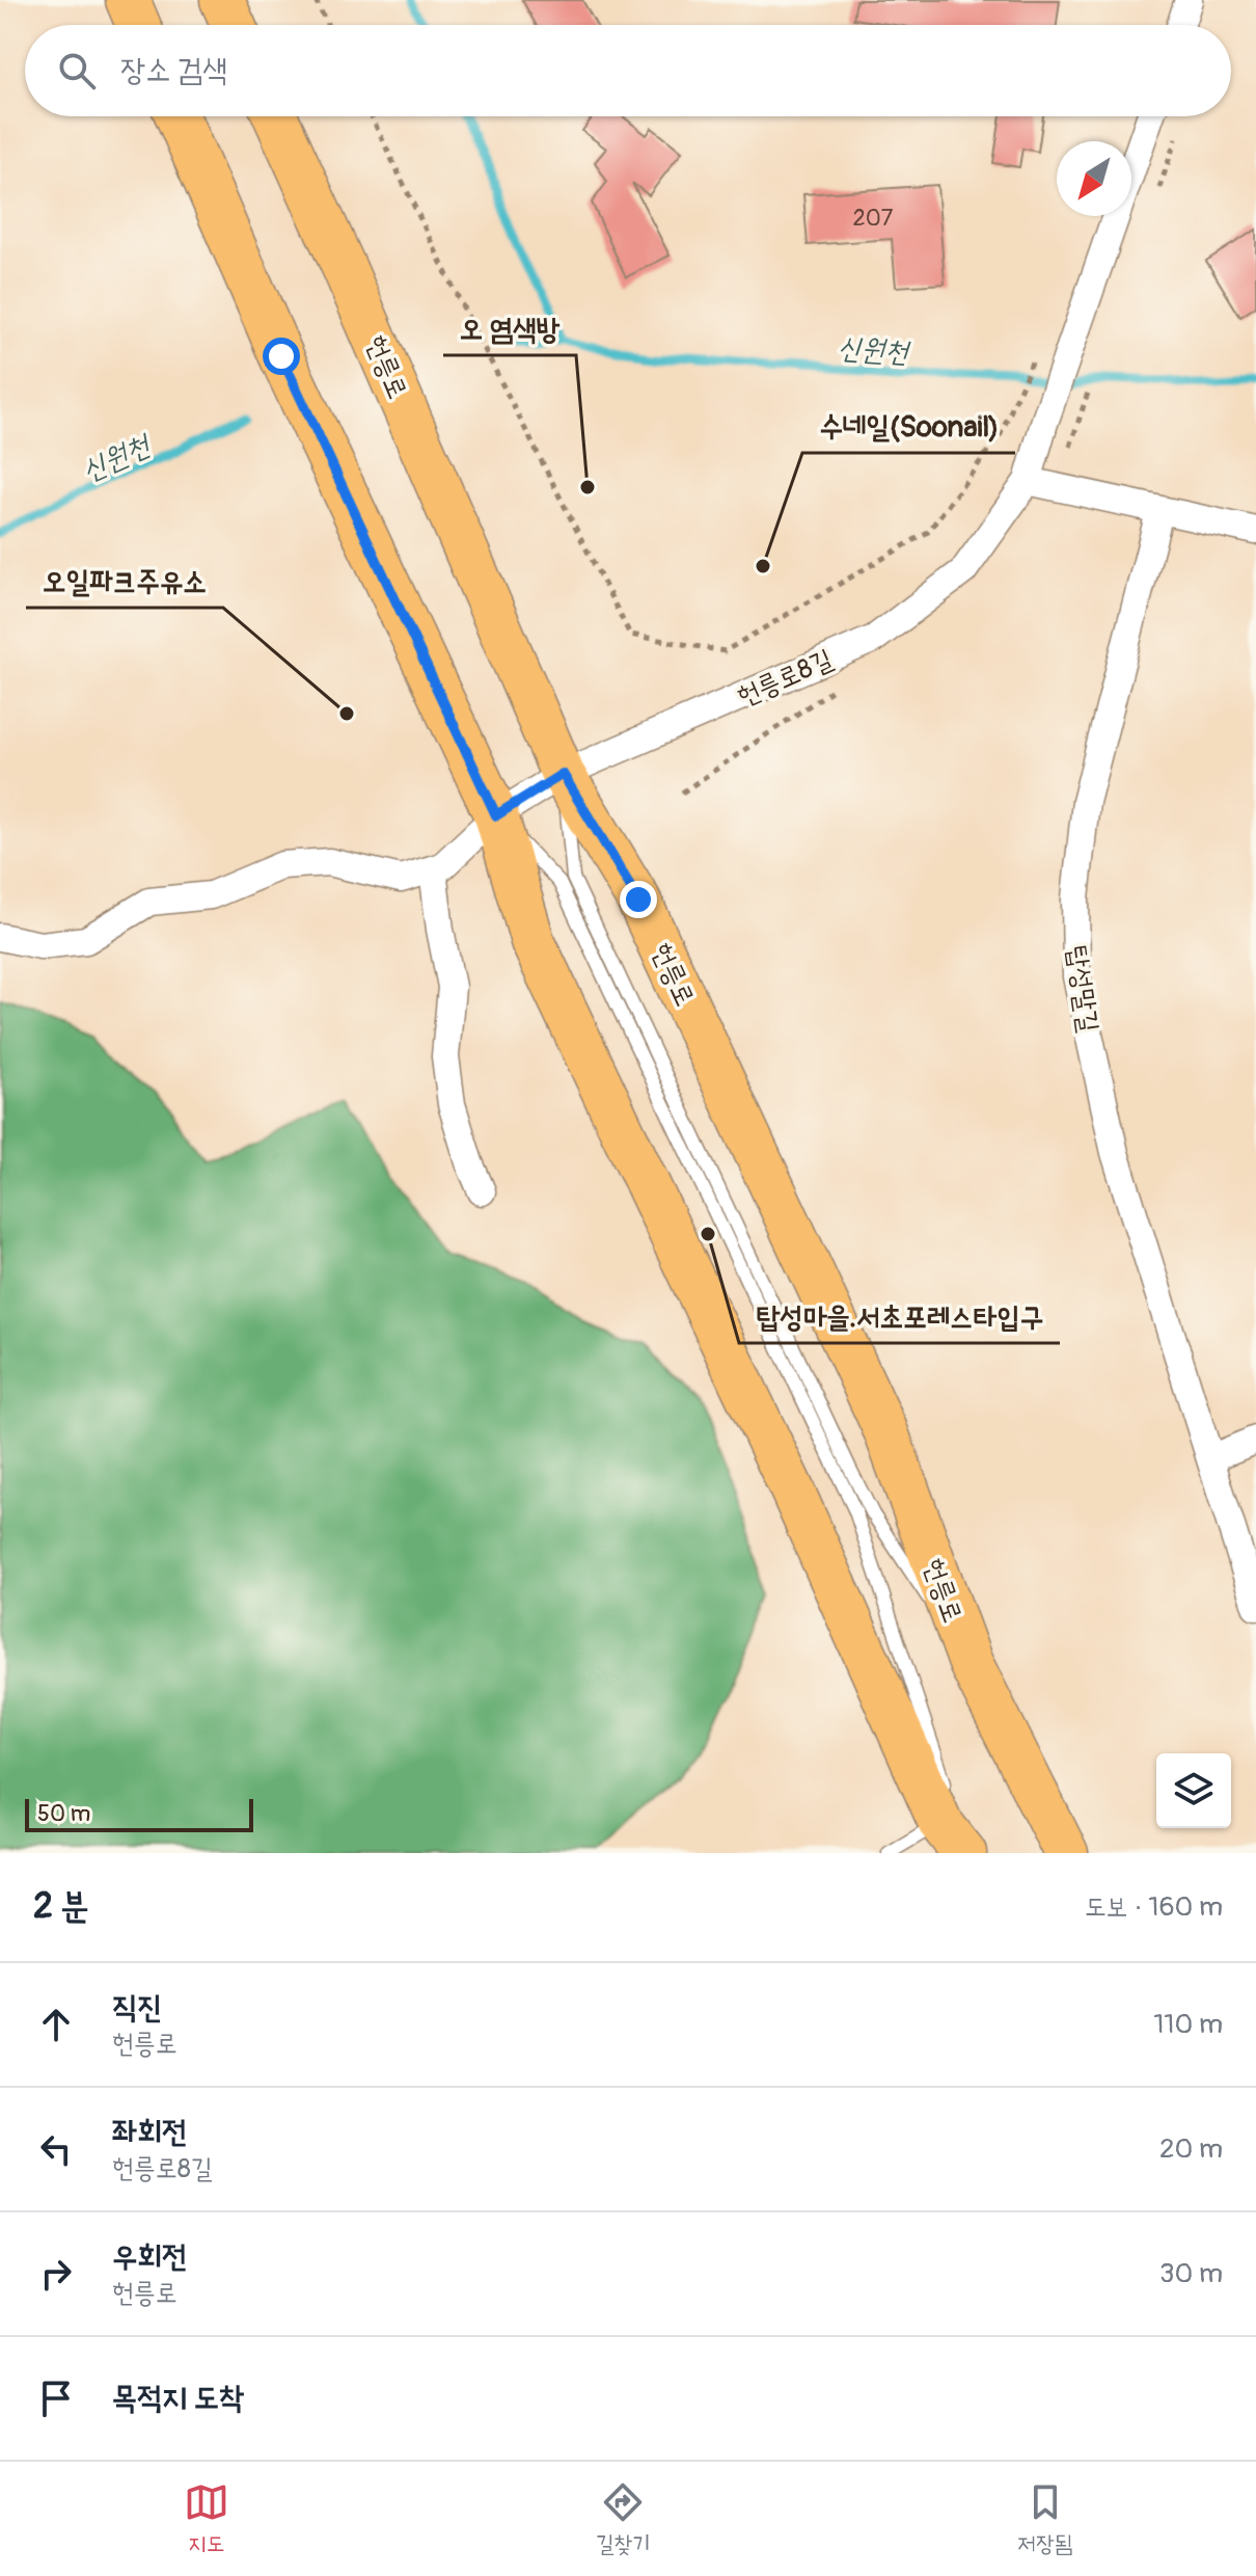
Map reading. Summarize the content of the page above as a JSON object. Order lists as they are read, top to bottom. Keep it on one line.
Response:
{"streets":{"main road":["헌릉로"],"street":["헌릉로8길","탑성말길"]},"crossings":[["헌릉로","헌릉로8길"]],"water":["신원천"],"places":["오 염색방","수네일(Soonail)","오일파크주유소","탑성마을.서초포레스타입구"],"house_numbers":["207"],"scale_bar":"50 m","north":"bottom left","page":{"search":"장소 검색","scale":"50 m","heading":["2 분","도보 · 160 m"],"list":[["직진","헌릉로","110 m"],["좌회전","헌릉로8길","20 m"],["우회전","헌릉로","30 m"],"목적지 도착"],"nav":["지도","길찾기","저장됨"]}}
